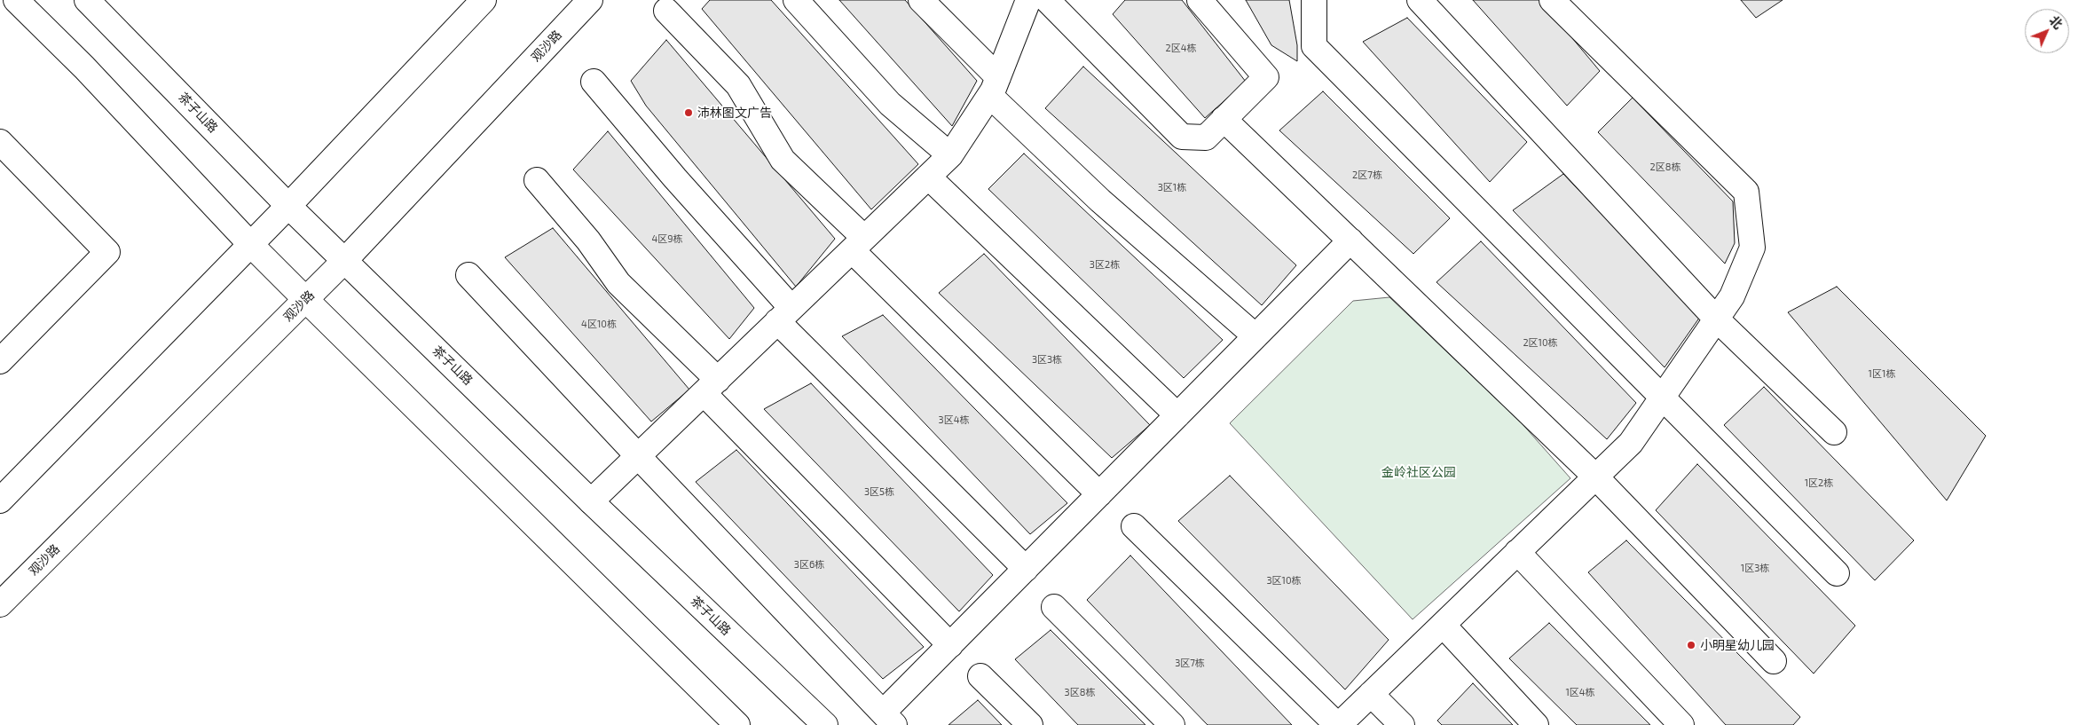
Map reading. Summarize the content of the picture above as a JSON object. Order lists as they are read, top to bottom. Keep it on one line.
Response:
{"streets":{"street":["观沙路","茶子山路"]},"crossings":[["观沙路","茶子山路"]],"parks":["金岭社区公园"],"places":["沛林图文广告","小明星幼儿园"],"house_numbers":["2区4栋","2区8栋","2区7栋","3区1栋","4区9栋","3区2栋","4区10栋","2区10栋","3区3栋","1区1栋","3区4栋","1区2栋","3区5栋","3区6栋","1区3栋","3区10栋","3区7栋","3区8栋","1区4栋"],"north":"top right"}
